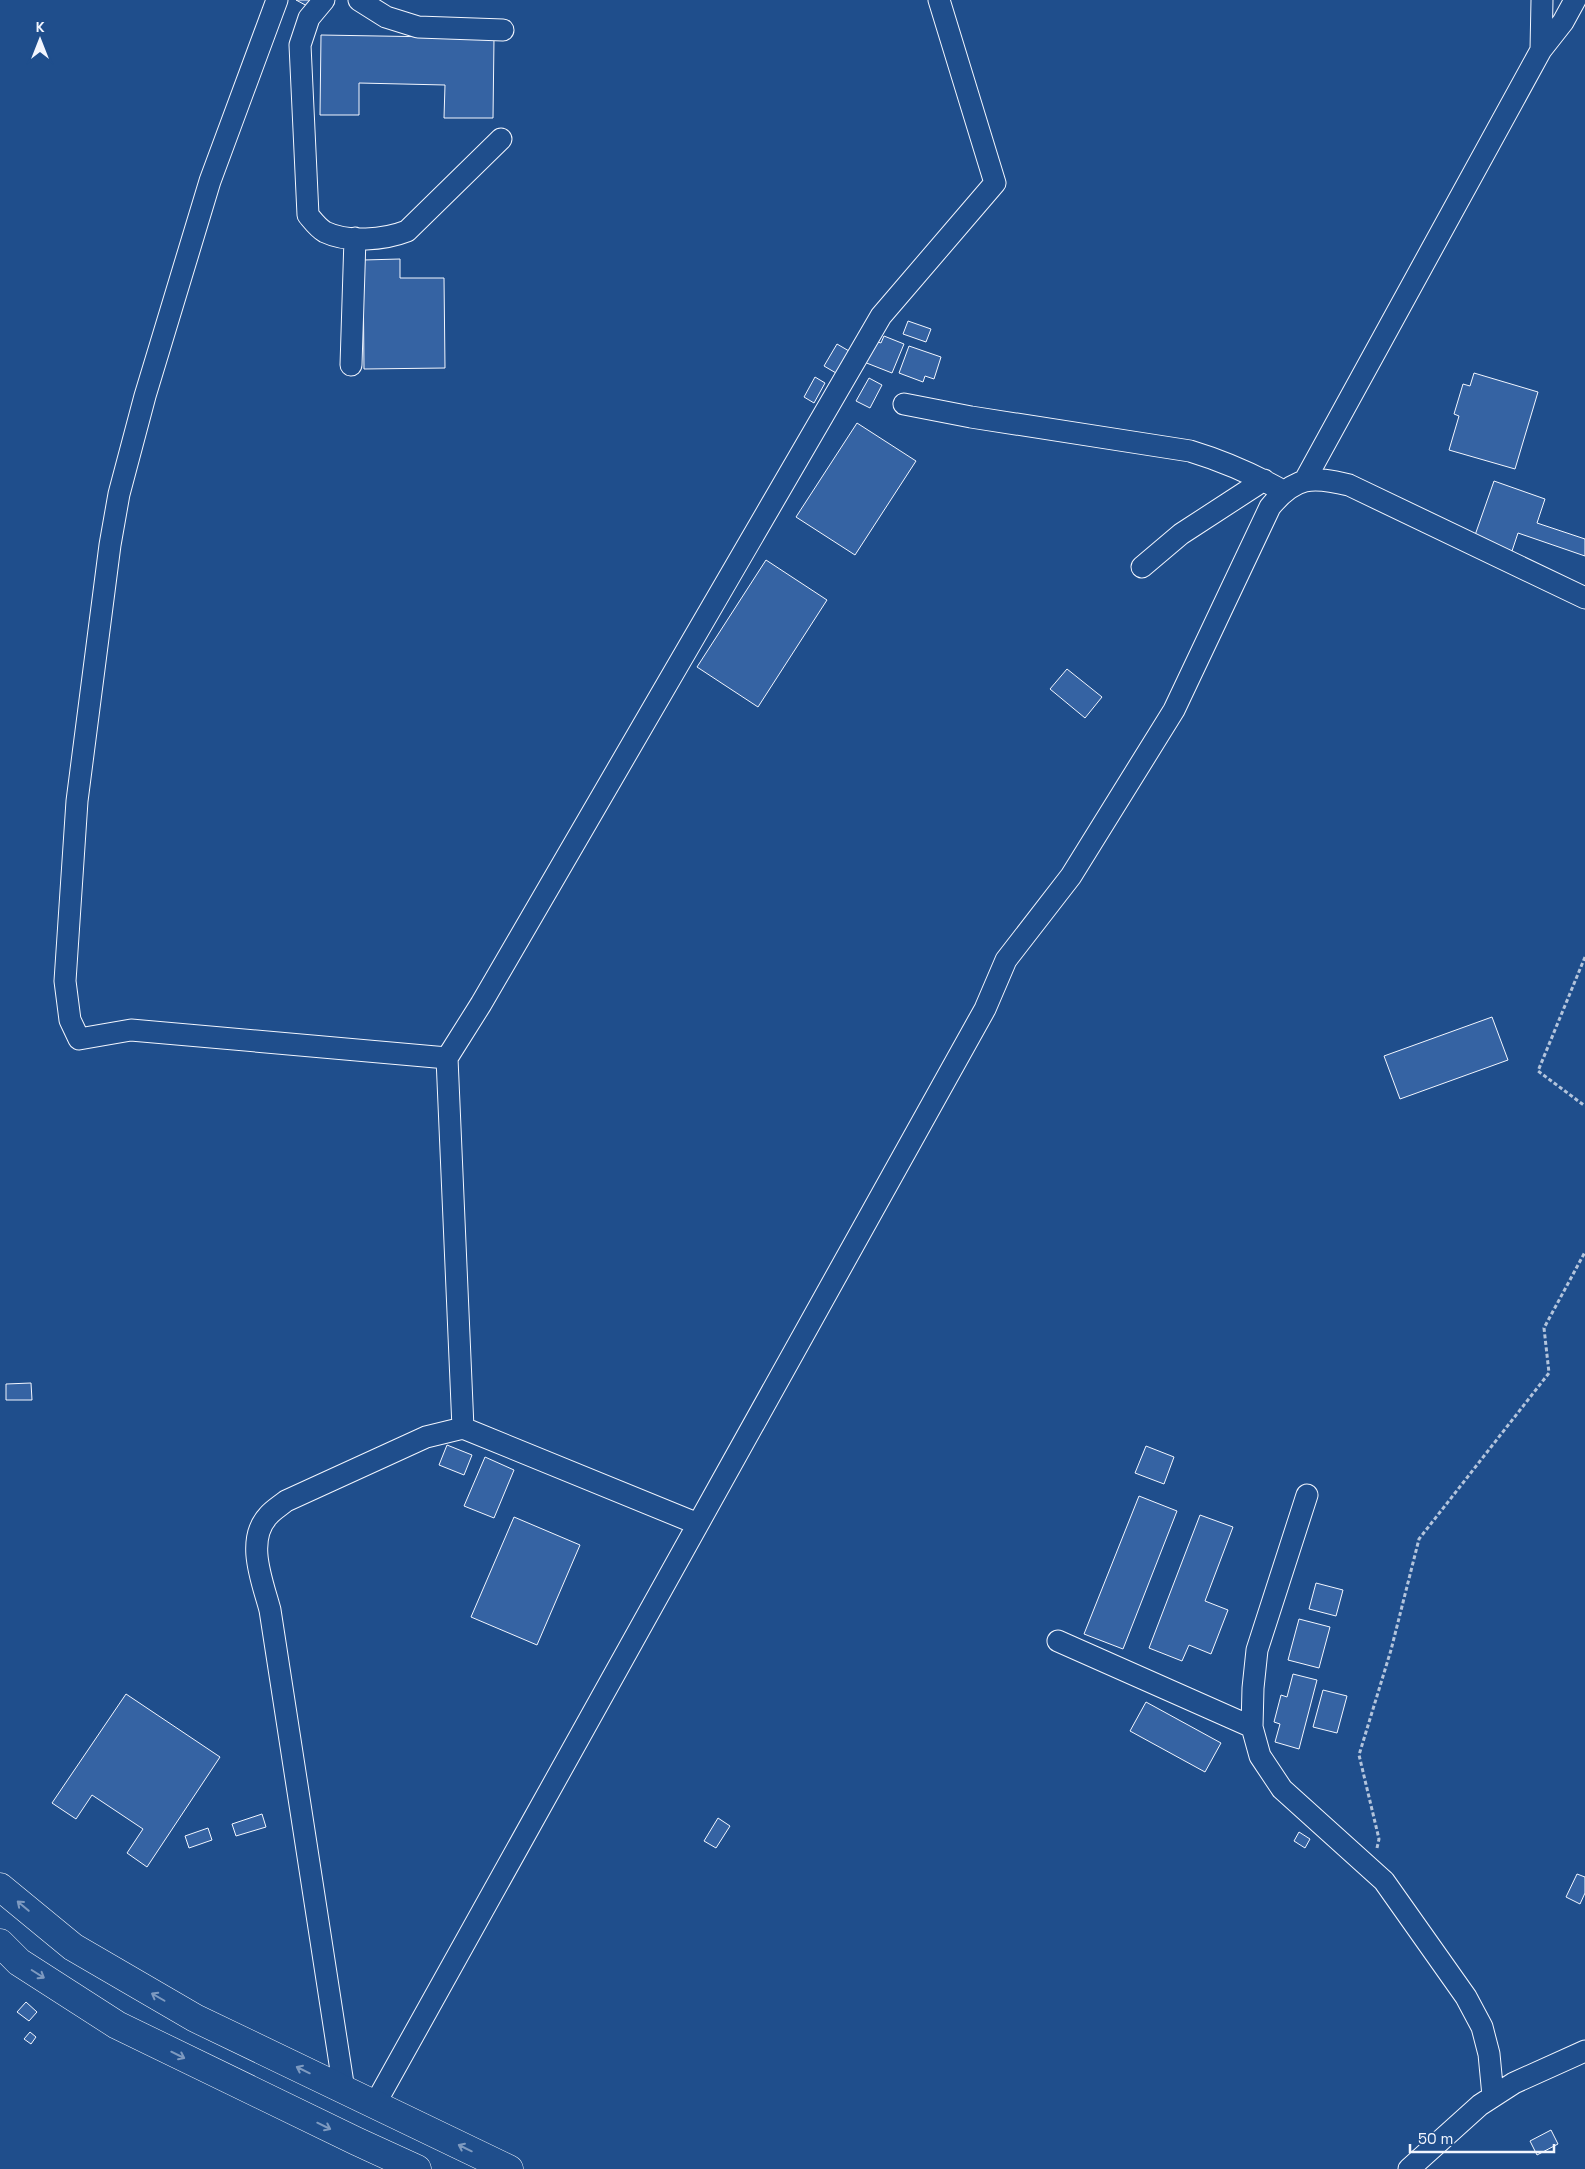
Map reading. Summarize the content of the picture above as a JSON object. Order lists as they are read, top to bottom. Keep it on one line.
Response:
{"scale_bar":"50 m","north":"top"}
